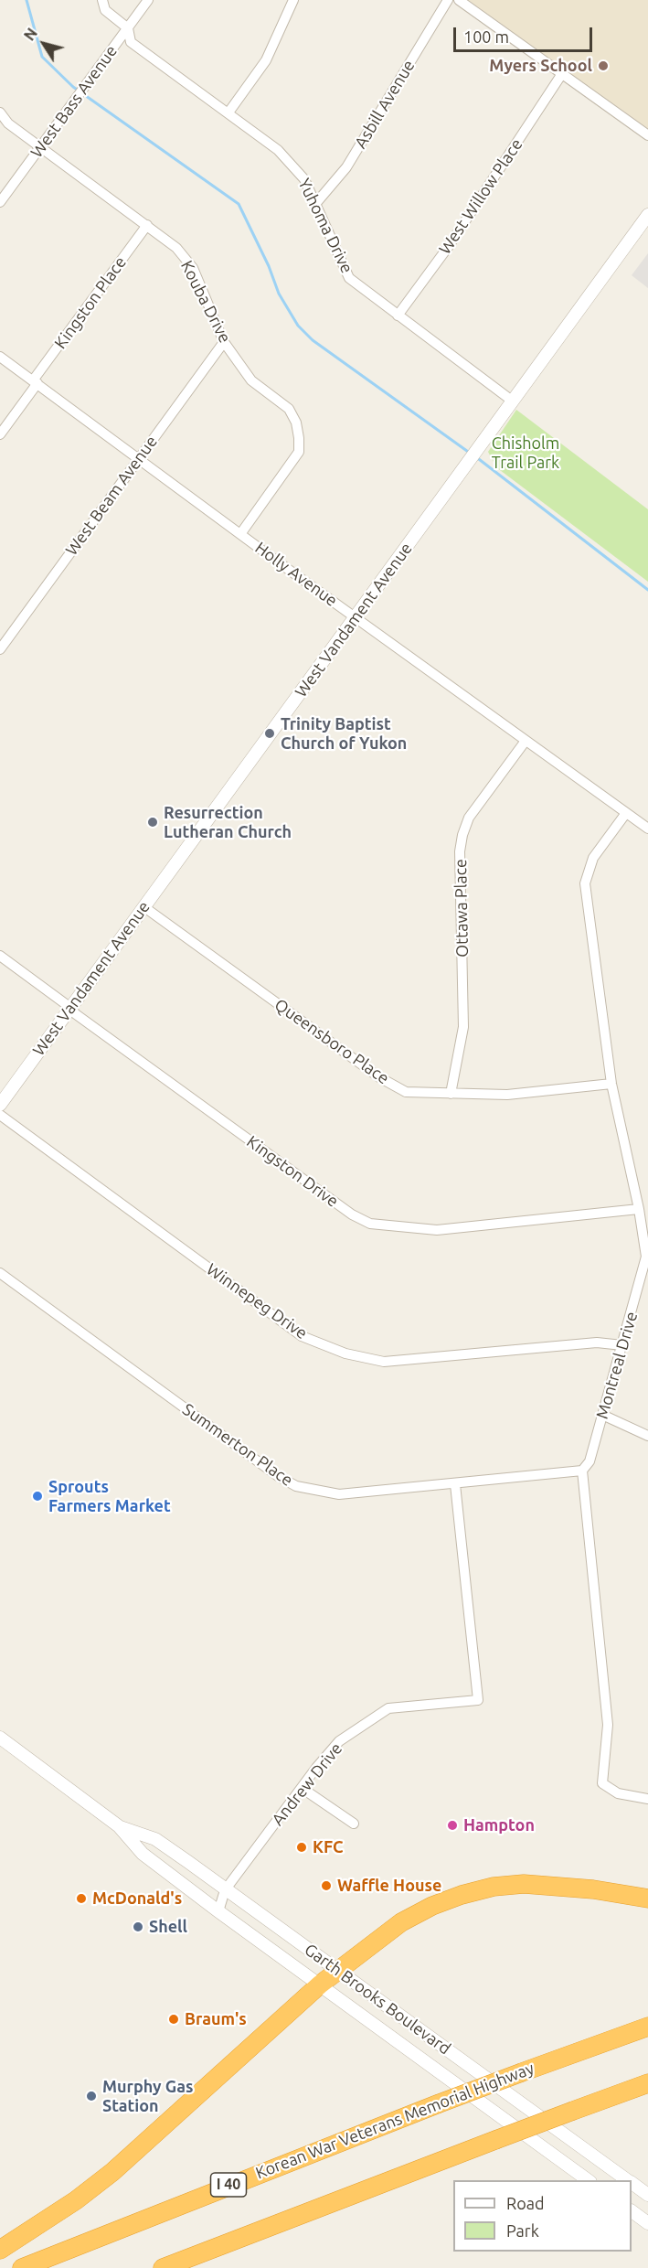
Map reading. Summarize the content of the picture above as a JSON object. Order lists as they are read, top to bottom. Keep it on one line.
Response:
{"streets":{"highway":["Korean War Veterans Memorial Highway","I 40"],"street":["West Bass Avenue","Asbill Avenue","West Willow Place","Yuhoma Drive","Kouba Drive","Kingston Place","West Beam Avenue","Holly Avenue","West Vandament Avenue","Ottawa Place","Queensboro Place","Kingston Drive","Winnepeg Drive","Montreal Drive","Summerton Place","Andrew Drive","Garth Brooks Boulevard"]},"crossings":[["West Bass Avenue","Yuhoma Drive"],["West Bass Avenue","Kouba Drive"],["Asbill Avenue","Yuhoma Drive"],["West Willow Place","Yuhoma Drive"],["Yuhoma Drive","West Vandament Avenue"],["Kouba Drive","Kingston Place"],["Kouba Drive","West Beam Avenue"],["Kouba Drive","Holly Avenue"],["Kingston Place","Holly Avenue"],["West Beam Avenue","Holly Avenue"],["Holly Avenue","West Vandament Avenue"],["Holly Avenue","Ottawa Place"],["Holly Avenue","Montreal Drive"],["West Vandament Avenue","Queensboro Place"],["West Vandament Avenue","Kingston Drive"],["Ottawa Place","Queensboro Place"],["Queensboro Place","Montreal Drive"],["Kingston Drive","Montreal Drive"],["Winnepeg Drive","Montreal Drive"],["Montreal Drive","Summerton Place"],["Summerton Place","Andrew Drive"],["Andrew Drive","Garth Brooks Boulevard"]],"parks":["Chisholm Trail Park"],"places":["Myers School","Trinity Baptist Church of Yukon","Resurrection Lutheran Church","Sprouts Farmers Market","Hampton","KFC","Waffle House","McDonald's","Shell","Braum's","Murphy Gas Station"],"legend":["Road","Park"],"scale_bar":"100 m","north":"top left"}
